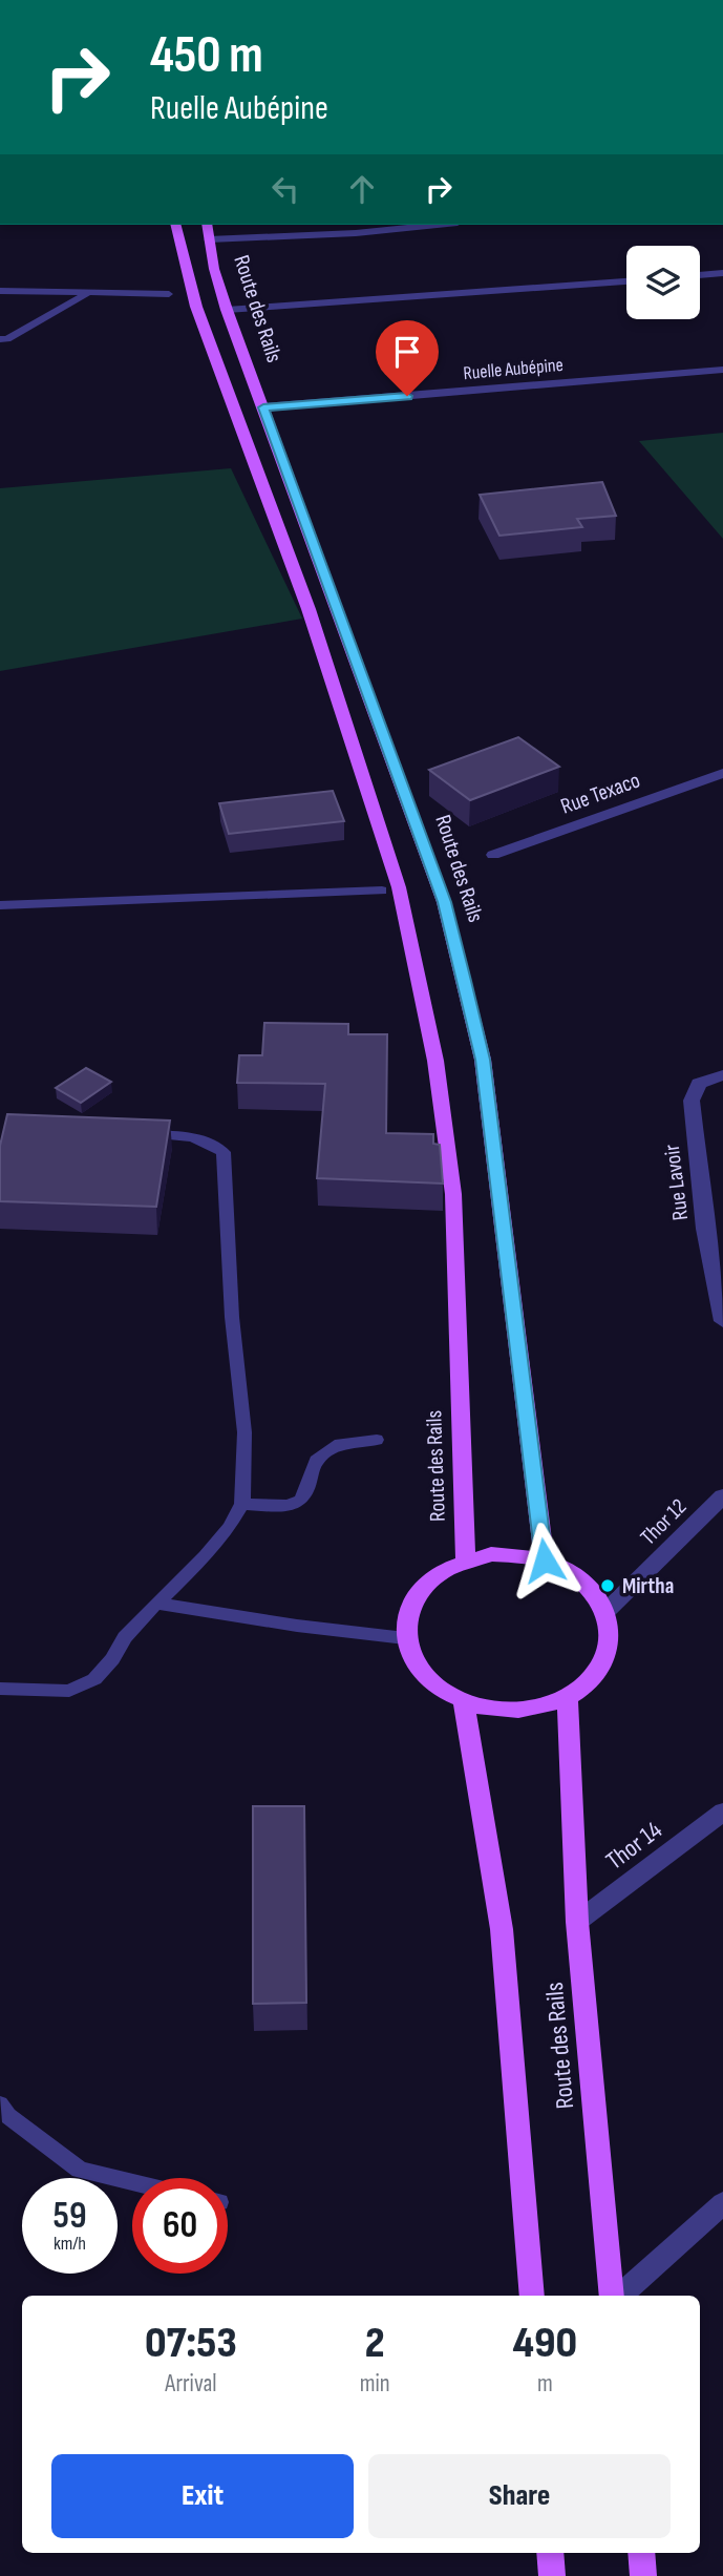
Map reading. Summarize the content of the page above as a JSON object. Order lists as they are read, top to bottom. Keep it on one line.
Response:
{"streets":{"main road":["Route des Rails"],"street":["Ruelle Aubépine","Rue Texaco","Rue Lavoir","Thor 12","Thor 14"]},"crossings":[["Route des Rails","Ruelle Aubépine"],["Route des Rails","Thor 12"],["Route des Rails","Thor 14"]],"places":["Mirtha"],"page":{"turn":["450 m","Ruelle Aubépine"],"speed":"59 km/h","limit":"60","eta":["07:53","Arrival","2","min","490","m"],"buttons":["Exit","Share"]}}
